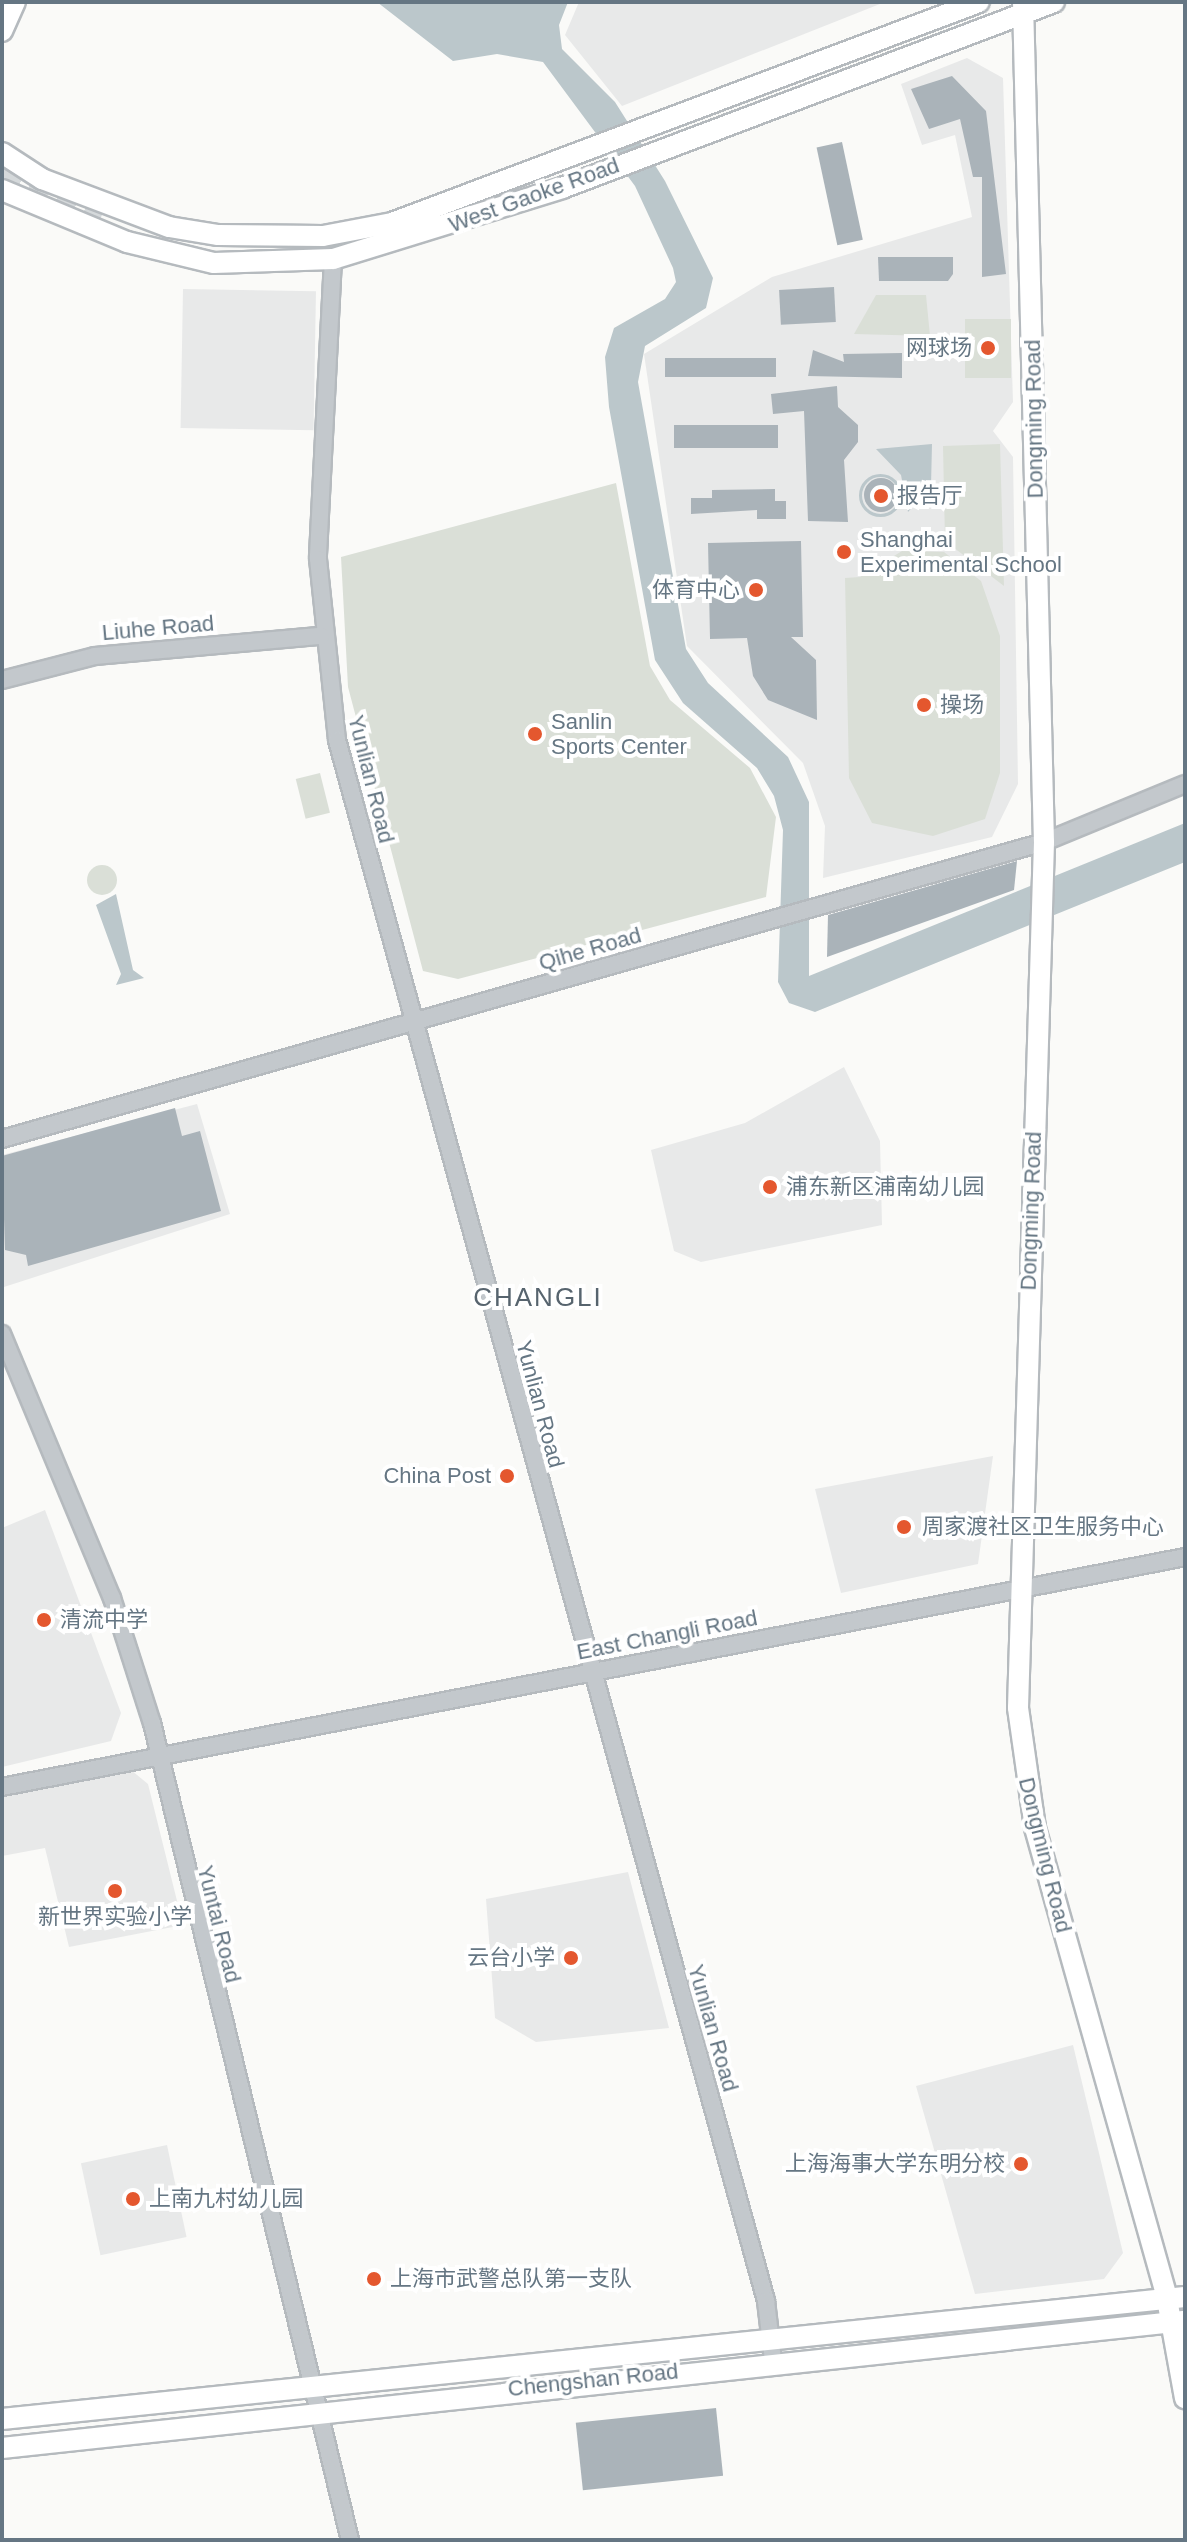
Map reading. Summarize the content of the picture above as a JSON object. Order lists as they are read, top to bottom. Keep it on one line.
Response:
{"streets":{"main road":["West Gaoke Road","Dongming Road","Chengshan Road"],"street":["Liuhe Road","Yunlian Road","Qihe Road","East Changli Road","Yuntai Road"]},"crossings":[["West Gaoke Road","Dongming Road"],["West Gaoke Road","Yunlian Road"],["Dongming Road","Qihe Road"],["Dongming Road","East Changli Road"],["Dongming Road","Chengshan Road"],["Liuhe Road","Yunlian Road"],["Yunlian Road","Qihe Road"],["Yunlian Road","East Changli Road"],["Yunlian Road","Chengshan Road"],["East Changli Road","Yuntai Road"],["Yuntai Road","Chengshan Road"]],"districts":["CHANGLI"],"places":["网球场","报告厅","Shanghai Experimental School","体育中心","操场","Sanlin Sports Center","浦东新区浦南幼儿园","China Post","周家渡社区卫生服务中心","清流中学","新世界实验小学","云台小学","上海海事大学东明分校","上南九村幼儿园","上海市武警总队第一支队"]}
